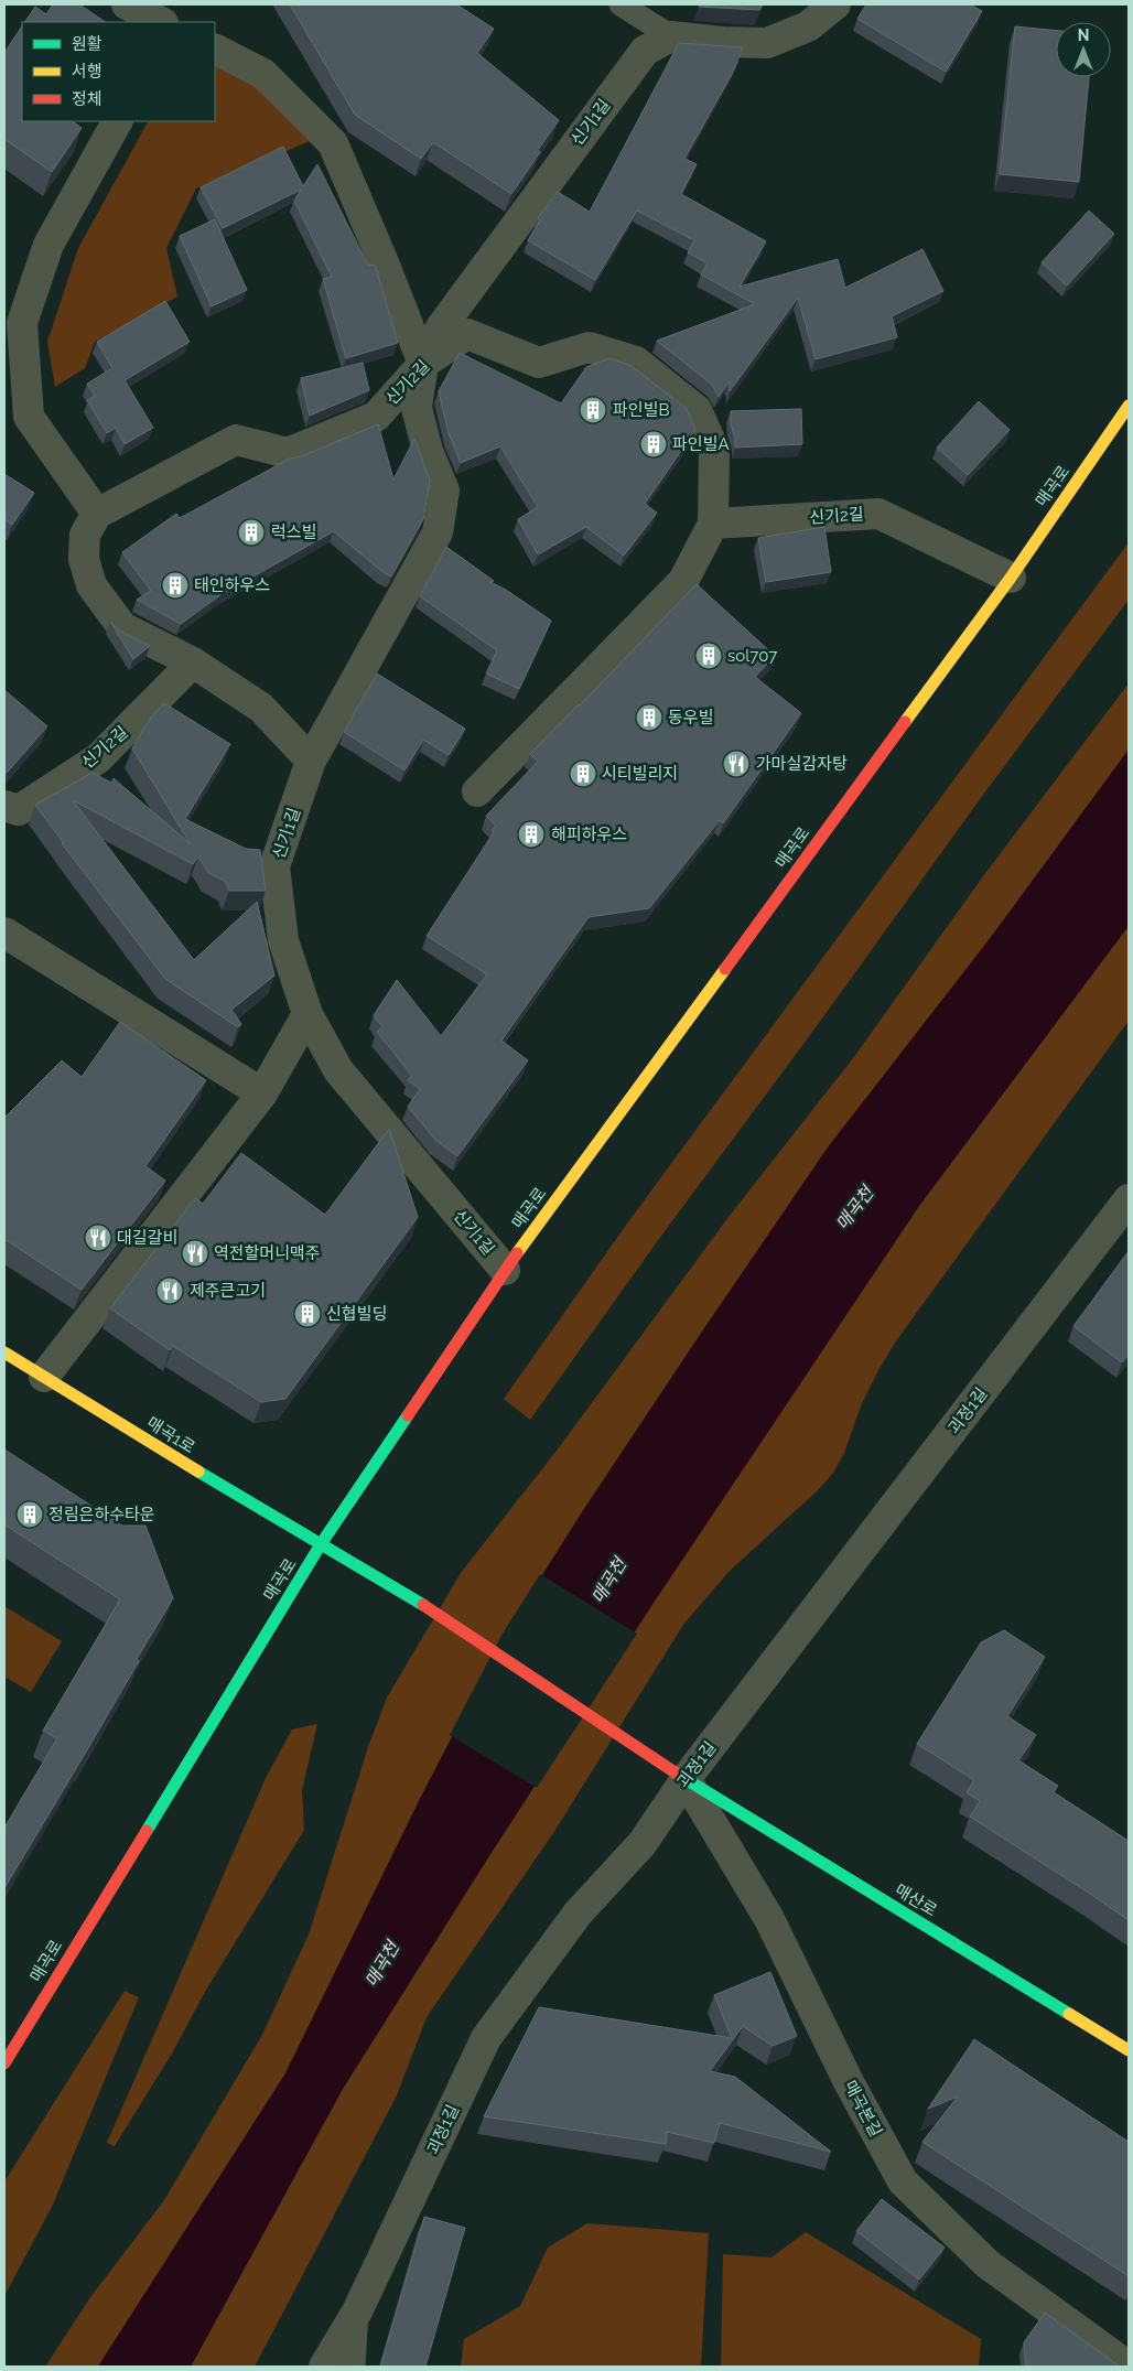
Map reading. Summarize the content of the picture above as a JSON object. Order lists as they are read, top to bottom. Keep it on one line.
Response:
{"streets":{"street":["신기1길","신기2길","매곡로","괴정1길","매곡1로","매산로","매곡본길"]},"crossings":[["신기1길","신기2길"],["신기1길","매곡로"],["신기2길","매곡로"],["매곡로","매곡1로"],["괴정1길","매산로"],["괴정1길","매곡본길"],["매곡1로","매산로"],["매산로","매곡본길"]],"water":["매곡천"],"places":{"building":["파인빌B","파인빌A","럭스빌","태인하우스","sol707","동우빌","시티빌리지","해피하우스","신협빌딩","정림은하수타운"],"restaurant":["가마실감자탕","대길갈비","역전할머니맥주","제주큰고기"]},"legend":["원활","서행","정체"],"north":"top"}
